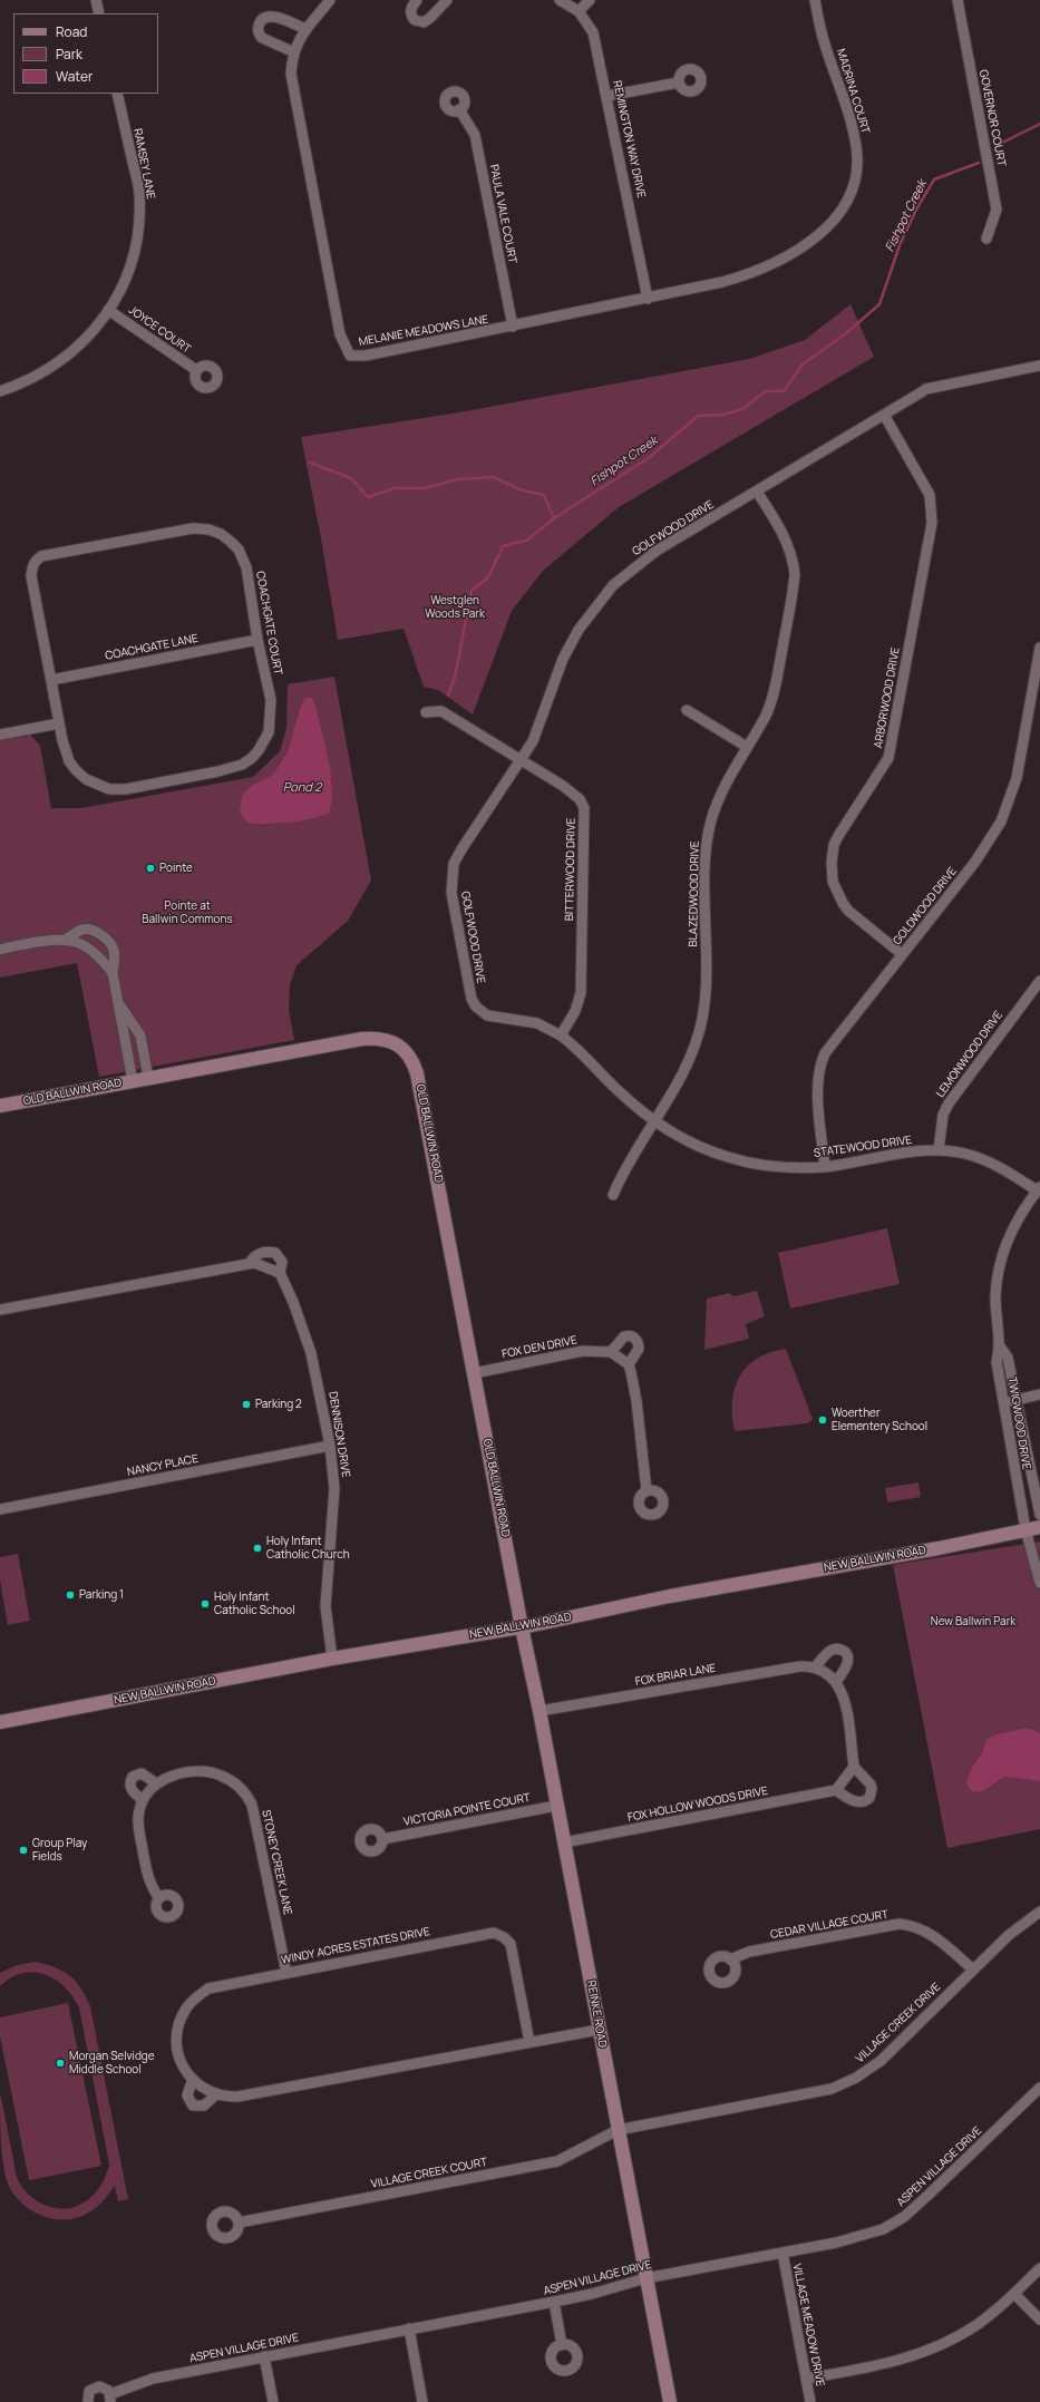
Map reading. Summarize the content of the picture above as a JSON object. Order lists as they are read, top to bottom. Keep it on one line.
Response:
{"streets":{"street":["MADRINA COURT","GOVERNOR COURT","REMINGTON WAY DRIVE","RAMSEY LANE","PAULA VALE COURT","JOYCE COURT","MELANIE MEADOWS LANE","GOLFWOOD DRIVE","COACHGATE COURT","COACHGATE LANE","ARBORWOOD DRIVE","BITTERWOOD DRIVE","BLAZEDWOOD DRIVE","GOLDWOOD DRIVE","LEMONWOOD DRIVE","OLD BALLWIN ROAD","STATEWOOD DRIVE","FOX DEN DRIVE","TWIGWOOD DRIVE","DENNISON DRIVE","NANCY PLACE","NEW BALLWIN ROAD","FOX BRIAR LANE","FOX HOLLOW WOODS DRIVE","VICTORIA POINTE COURT","STONEY CREEK LANE","CEDAR VILLAGE COURT","WINDY ACRES ESTATES DRIVE","REINKE ROAD","VILLAGE CREEK DRIVE","ASPEN VILLAGE DRIVE","VILLAGE CREEK COURT","VILLAGE MEADOW DRIVE"]},"crossings":[["MADRINA COURT","REMINGTON WAY DRIVE"],["MADRINA COURT","MELANIE MEADOWS LANE"],["REMINGTON WAY DRIVE","MELANIE MEADOWS LANE"],["RAMSEY LANE","JOYCE COURT"],["PAULA VALE COURT","MELANIE MEADOWS LANE"],["GOLFWOOD DRIVE","ARBORWOOD DRIVE"],["GOLFWOOD DRIVE","BITTERWOOD DRIVE"],["GOLFWOOD DRIVE","BLAZEDWOOD DRIVE"],["GOLFWOOD DRIVE","STATEWOOD DRIVE"],["COACHGATE COURT","COACHGATE LANE"],["ARBORWOOD DRIVE","GOLDWOOD DRIVE"],["BITTERWOOD DRIVE","STATEWOOD DRIVE"],["BLAZEDWOOD DRIVE","STATEWOOD DRIVE"],["GOLDWOOD DRIVE","STATEWOOD DRIVE"],["LEMONWOOD DRIVE","STATEWOOD DRIVE"],["OLD BALLWIN ROAD","FOX DEN DRIVE"],["OLD BALLWIN ROAD","NEW BALLWIN ROAD"],["OLD BALLWIN ROAD","REINKE ROAD"],["STATEWOOD DRIVE","TWIGWOOD DRIVE"],["TWIGWOOD DRIVE","NEW BALLWIN ROAD"],["DENNISON DRIVE","NANCY PLACE"],["DENNISON DRIVE","NEW BALLWIN ROAD"],["NEW BALLWIN ROAD","REINKE ROAD"],["FOX BRIAR LANE","REINKE ROAD"],["FOX HOLLOW WOODS DRIVE","REINKE ROAD"],["VICTORIA POINTE COURT","REINKE ROAD"],["STONEY CREEK LANE","WINDY ACRES ESTATES DRIVE"],["CEDAR VILLAGE COURT","VILLAGE CREEK DRIVE"],["WINDY ACRES ESTATES DRIVE","REINKE ROAD"],["REINKE ROAD","VILLAGE CREEK DRIVE"],["REINKE ROAD","ASPEN VILLAGE DRIVE"],["REINKE ROAD","VILLAGE CREEK COURT"],["VILLAGE CREEK DRIVE","VILLAGE CREEK COURT"],["ASPEN VILLAGE DRIVE","VILLAGE MEADOW DRIVE"]],"water":["Fishpot Creek","Pond 2"],"parks":["Westglen Woods Park","Pointe at Ballwin Commons","New Ballwin Park"],"places":["Pointe","Parking 2","Woerther Elementery School","Holy Infant Catholic Church","Parking 1","Holy Infant Catholic School","Group Play Fields","Morgan Selvidge Middle School"],"legend":["Road","Park","Water"]}
